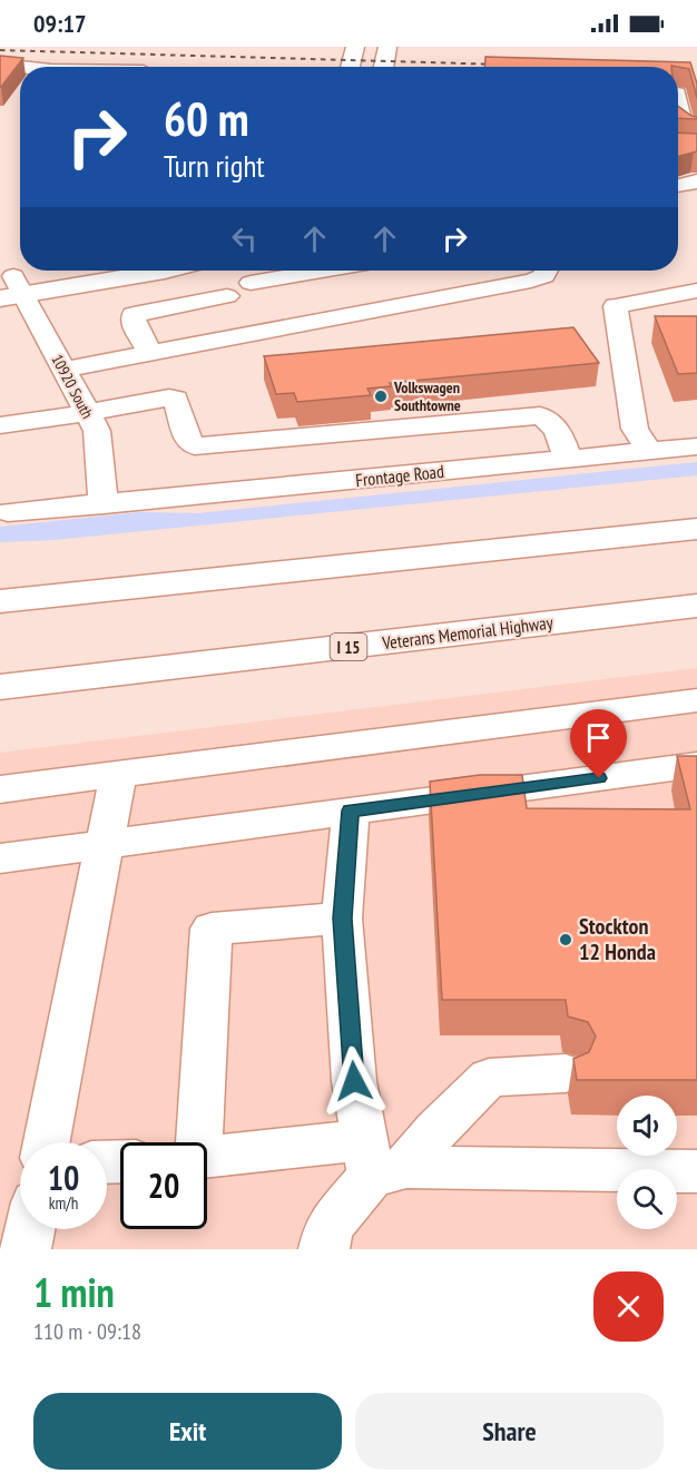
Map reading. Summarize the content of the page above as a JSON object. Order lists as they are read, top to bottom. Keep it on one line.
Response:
{"streets":{"main road":["Veterans Memorial Highway","I 15"],"street":["10920 South","Frontage Road"]},"crossings":[["10920 South","Frontage Road"]],"places":["Volkswagen Southtowne","Stockton 12 Honda"],"page":{"status":"09:17","turn":["60 m","Turn right"],"speed":"10 km/h","limit":"20","heading":["1 min","110 m · 09:18"],"buttons":["Exit","Share"]}}
